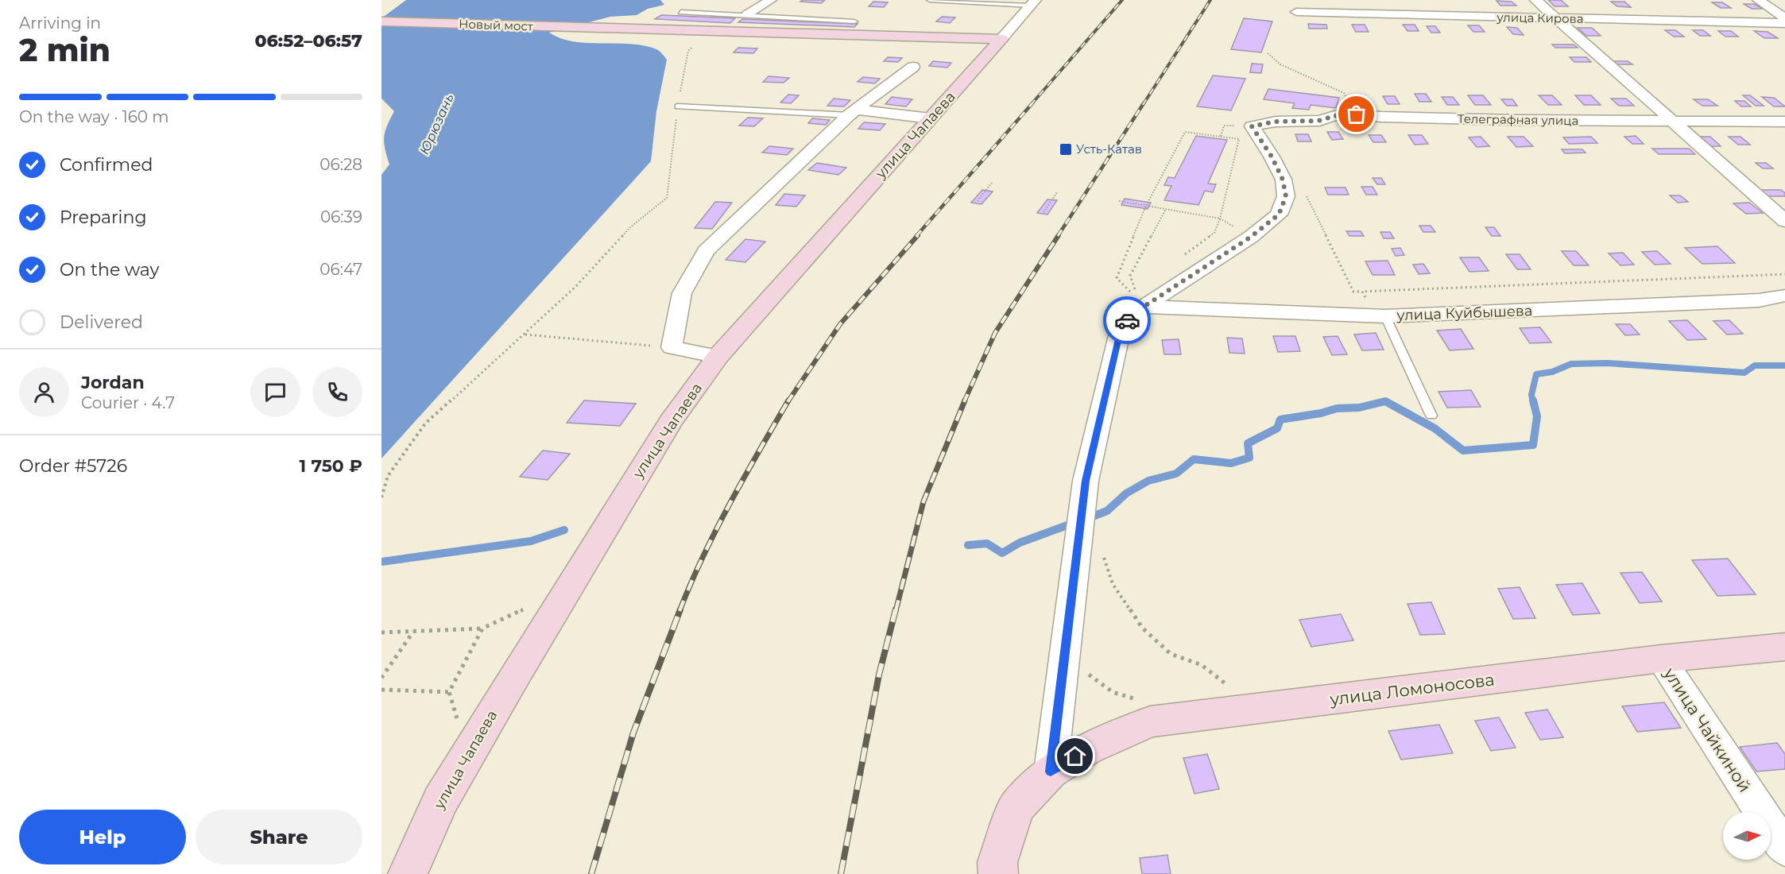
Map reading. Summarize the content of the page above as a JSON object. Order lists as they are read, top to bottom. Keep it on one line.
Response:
{"streets":{"main road":["Новый мост","улица Чапаева","улица Ломоносова"],"street":["улица Кирова","Телеграфная улица","улица Куйбышева","улица Чайкиной"]},"crossings":[["Новый мост","улица Чапаева"],["улица Ломоносова","улица Чайкиной"]],"water":["Юрюзань"],"places":{"transit":["Усть-Катав"]},"north":"right","page":{"heading":["2 min","Arriving in","06:52–06:57"],"panel":["Jordan","Courier · 4.7","Order #5726","1 750 ₽"],"bar":"On the way · 160 m","list":[["Confirmed","06:28"],["Preparing","06:39"],["On the way","06:47"],"Delivered"],"buttons":["Help","Share"]}}
